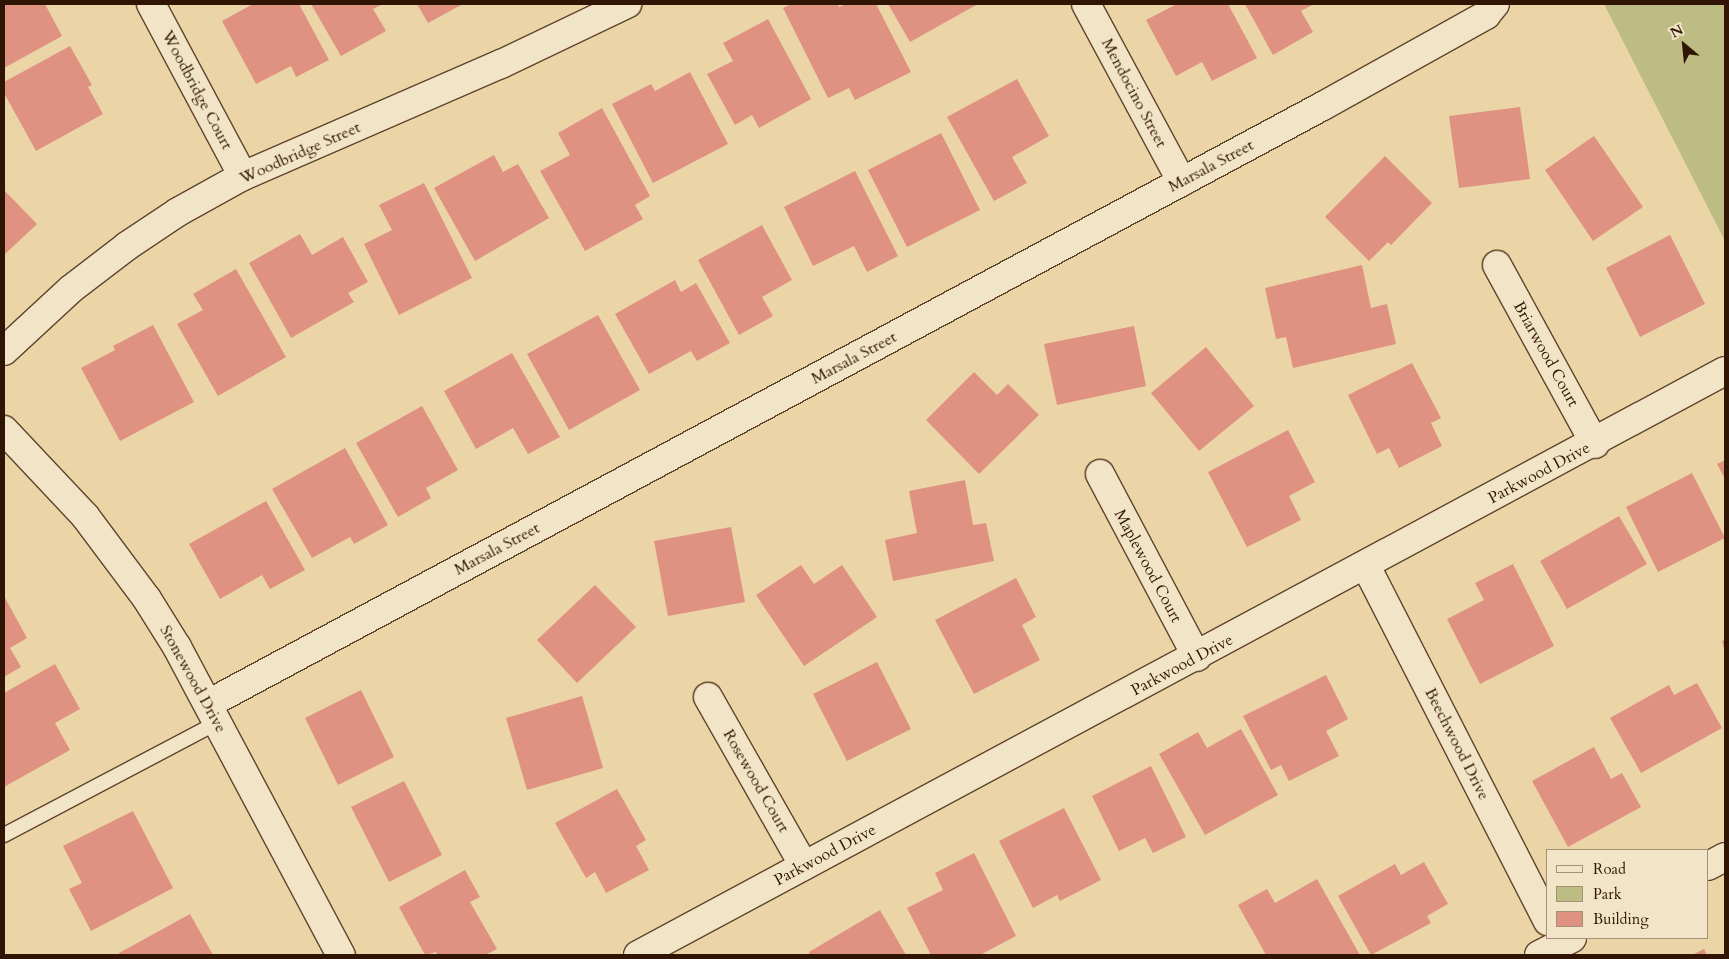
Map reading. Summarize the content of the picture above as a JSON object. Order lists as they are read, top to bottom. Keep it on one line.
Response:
{"streets":{"street":["Woodbridge Court","Mendocino Street","Woodbridge Street","Marsala Street","Briarwood Court","Parkwood Drive","Maplewood Court","Stonewood Drive","Beechwood Drive","Rosewood Court"]},"crossings":[["Woodbridge Court","Woodbridge Street"],["Mendocino Street","Marsala Street"],["Marsala Street","Stonewood Drive"],["Briarwood Court","Parkwood Drive"],["Parkwood Drive","Maplewood Court"],["Parkwood Drive","Beechwood Drive"],["Parkwood Drive","Rosewood Court"]],"legend":["Road","Park","Building"],"north":"top left"}
